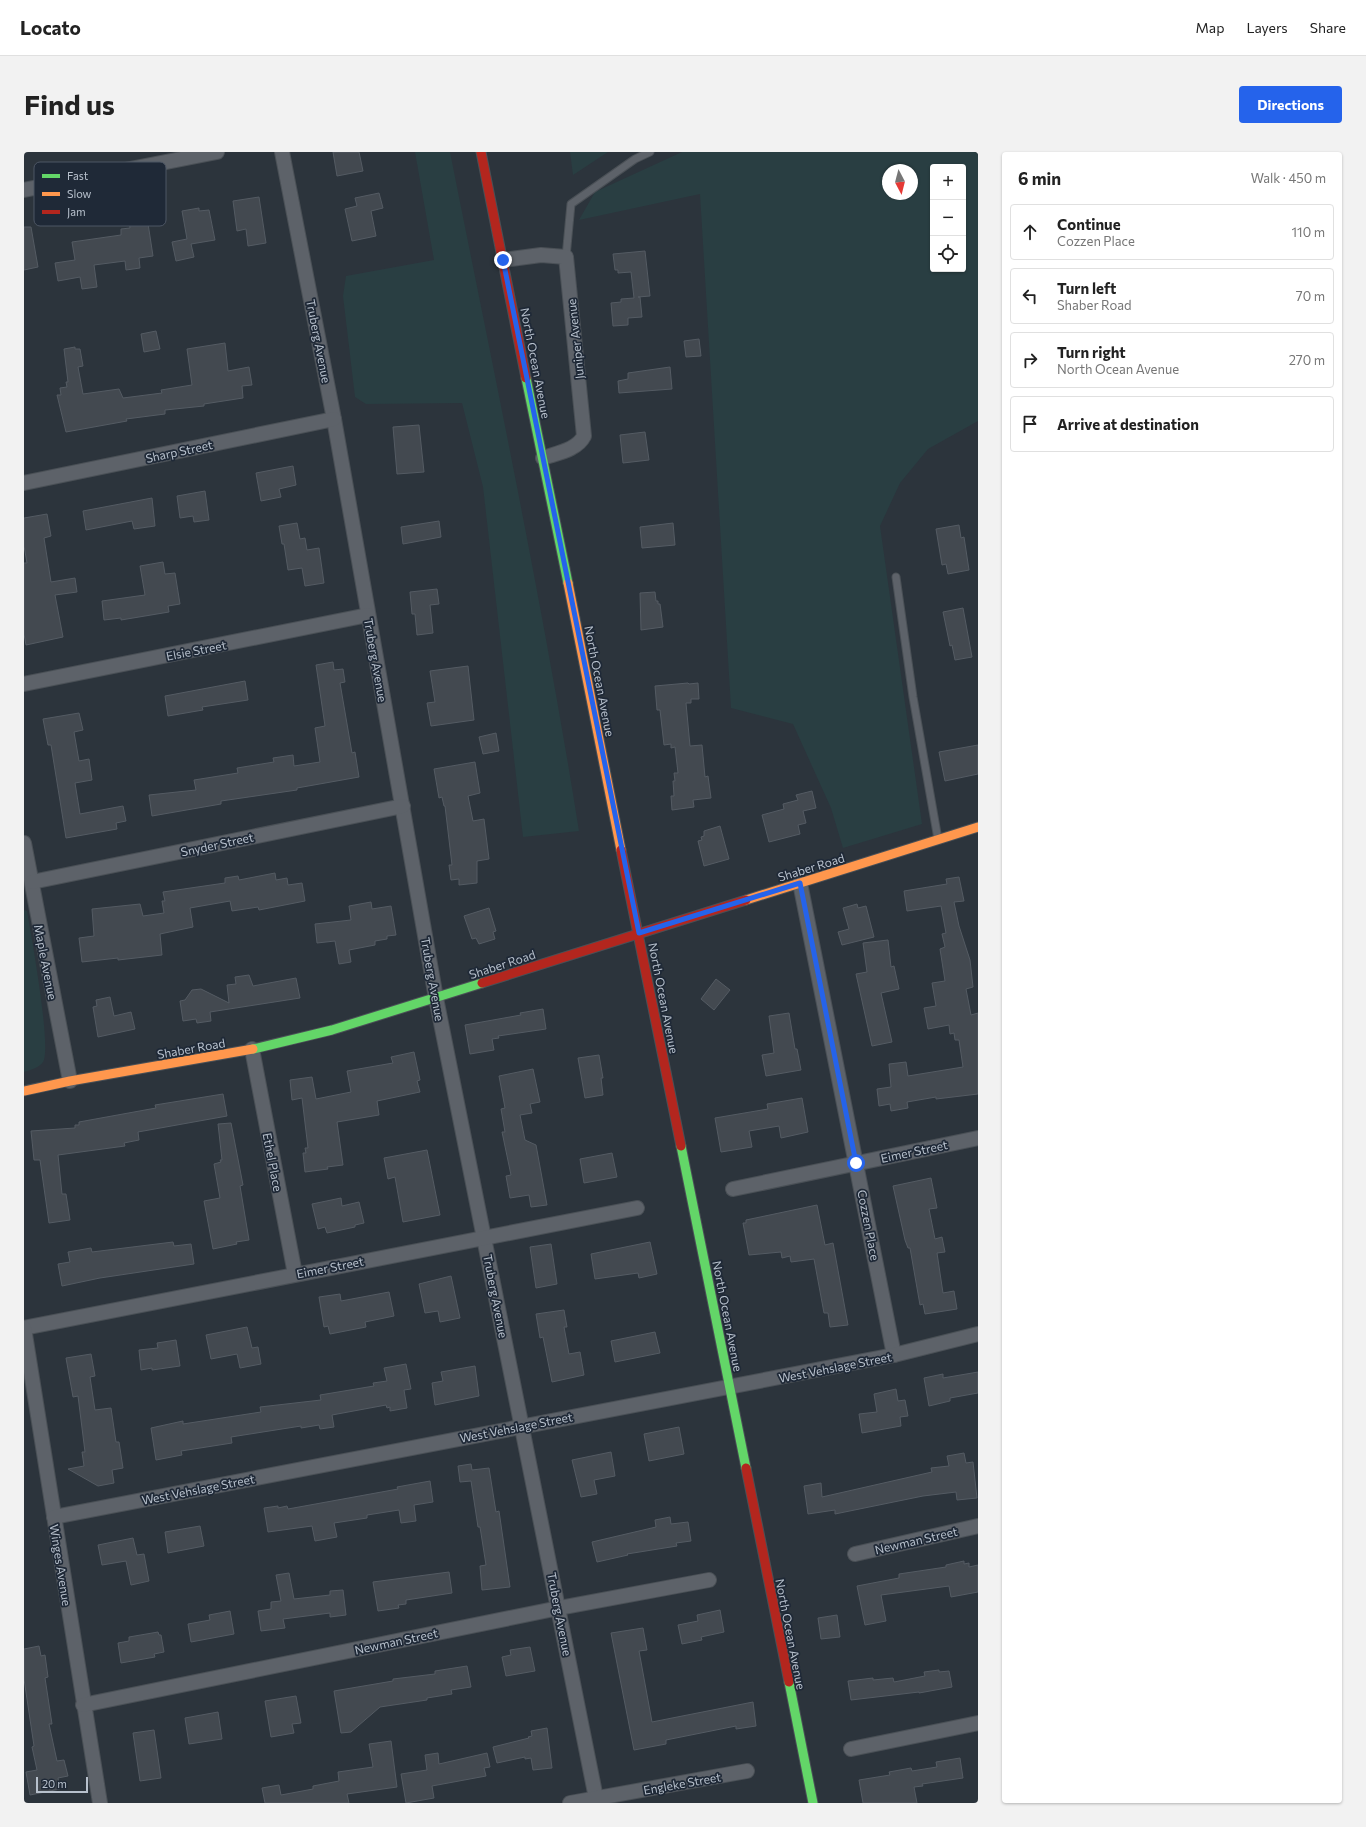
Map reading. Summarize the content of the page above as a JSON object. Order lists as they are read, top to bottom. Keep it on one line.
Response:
{"streets":{"main road":["North Ocean Avenue","Shaber Road"],"street":["Juniper Avenue","Truberg Avenue","Sharp Street","Elsie Street","Snyder Street","Maple Avenue","Eimer Street","Ethel Place","Cozzen Place","West Vehslage Street","Newman Street","Winges Avenue","Engleke Street"]},"crossings":[["Juniper Avenue","North Ocean Avenue"],["Truberg Avenue","Sharp Street"],["Truberg Avenue","Elsie Street"],["Truberg Avenue","Snyder Street"],["Truberg Avenue","Shaber Road"],["Truberg Avenue","Eimer Street"],["Truberg Avenue","West Vehslage Street"],["Truberg Avenue","Newman Street"],["Truberg Avenue","Engleke Street"],["North Ocean Avenue","Shaber Road"],["North Ocean Avenue","West Vehslage Street"],["Snyder Street","Maple Avenue"],["Shaber Road","Maple Avenue"],["Shaber Road","Ethel Place"],["Shaber Road","Cozzen Place"],["Eimer Street","Ethel Place"],["Eimer Street","Cozzen Place"],["Eimer Street","Winges Avenue"],["Cozzen Place","West Vehslage Street"],["West Vehslage Street","Winges Avenue"],["Newman Street","Winges Avenue"]],"legend":["Fast","Slow","Jam"],"scale_bar":"20 m","north":"bottom","page":{"header":"Locato","nav":["Map","Layers","Share"],"buttons":"Directions","title":"Find us","heading":["6 min","Walk · 450 m"],"map_buttons":["+","−"],"list":[["Continue","Cozzen Place","110 m"],["Turn left","Shaber Road","70 m"],["Turn right","North Ocean Avenue","270 m"],"Arrive at destination"],"scale":"20 m"}}
